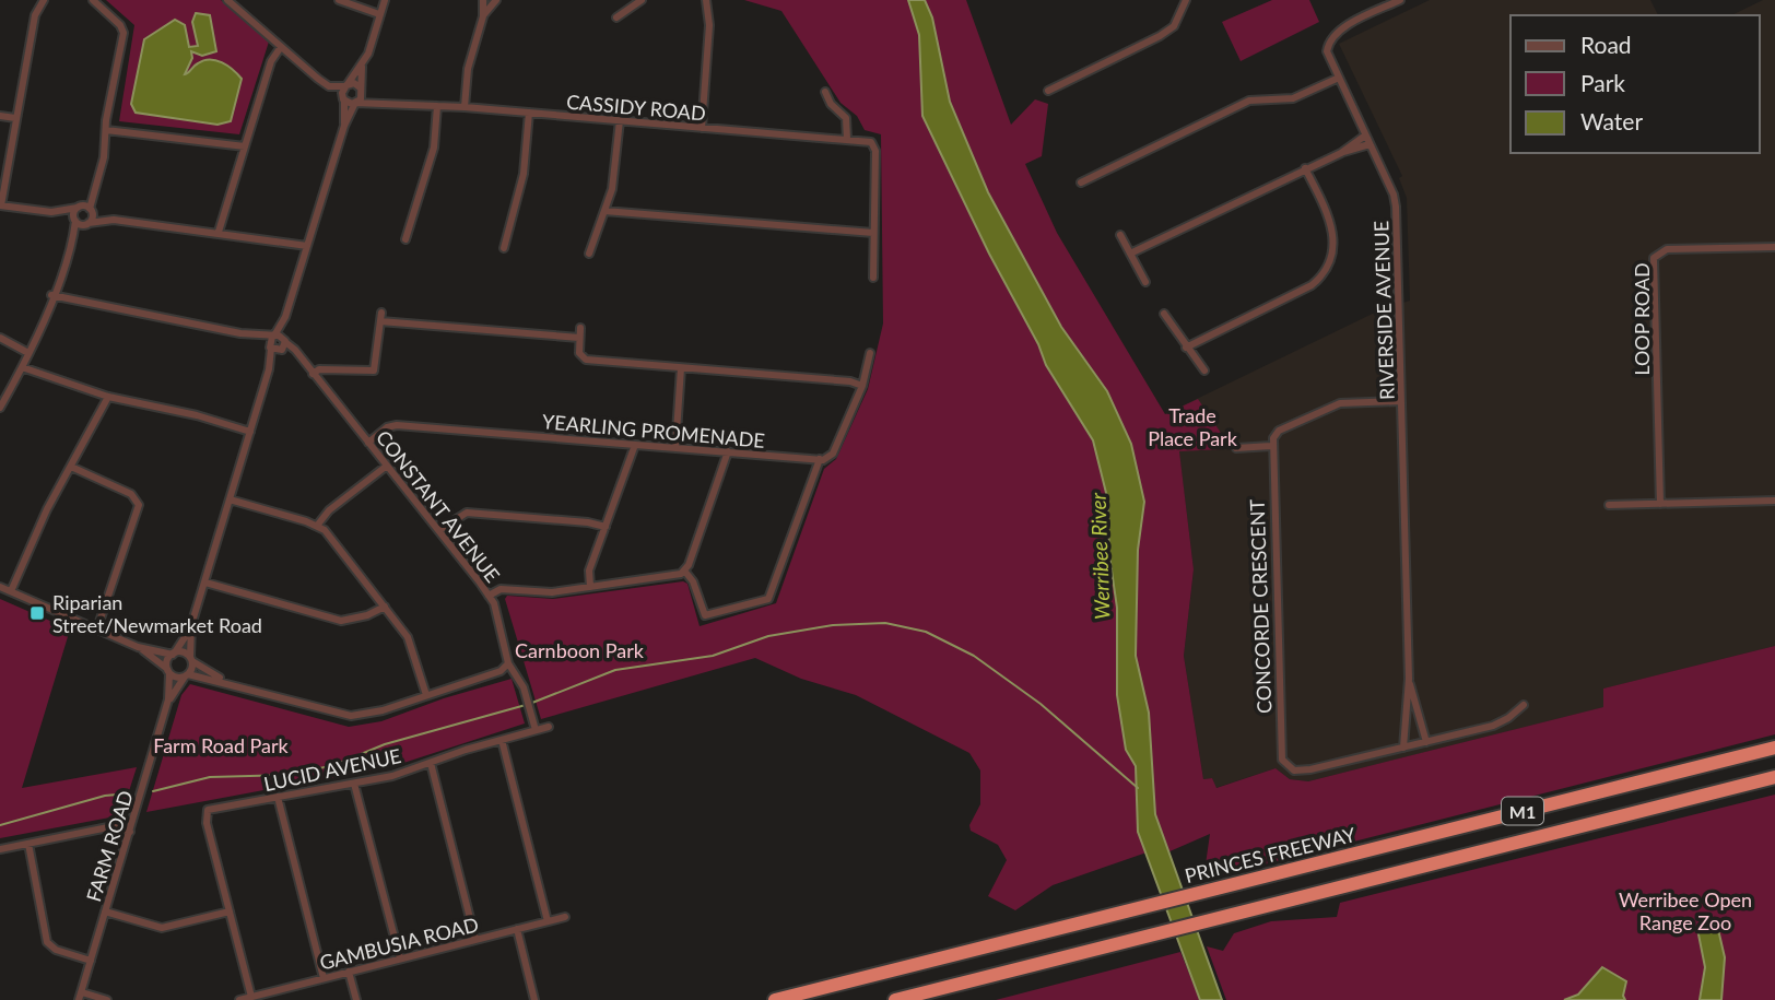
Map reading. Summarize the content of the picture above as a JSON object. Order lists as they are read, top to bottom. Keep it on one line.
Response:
{"streets":{"highway":["M1","PRINCES FREEWAY"],"street":["CASSIDY ROAD","RIVERSIDE AVENUE","LOOP ROAD","YEARLING PROMENADE","CONSTANT AVENUE","CONCORDE CRESCENT","LUCID AVENUE","FARM ROAD","GAMBUSIA ROAD"]},"crossings":[["RIVERSIDE AVENUE","CONCORDE CRESCENT"],["YEARLING PROMENADE","CONSTANT AVENUE"],["CONSTANT AVENUE","LUCID AVENUE"]],"water":["Werribee River"],"parks":["Trade Place Park","Carnboon Park","Farm Road Park","Werribee Open Range Zoo"],"places":{"transit":["Riparian Street/Newmarket Road"]},"legend":["Road","Park","Water"]}
